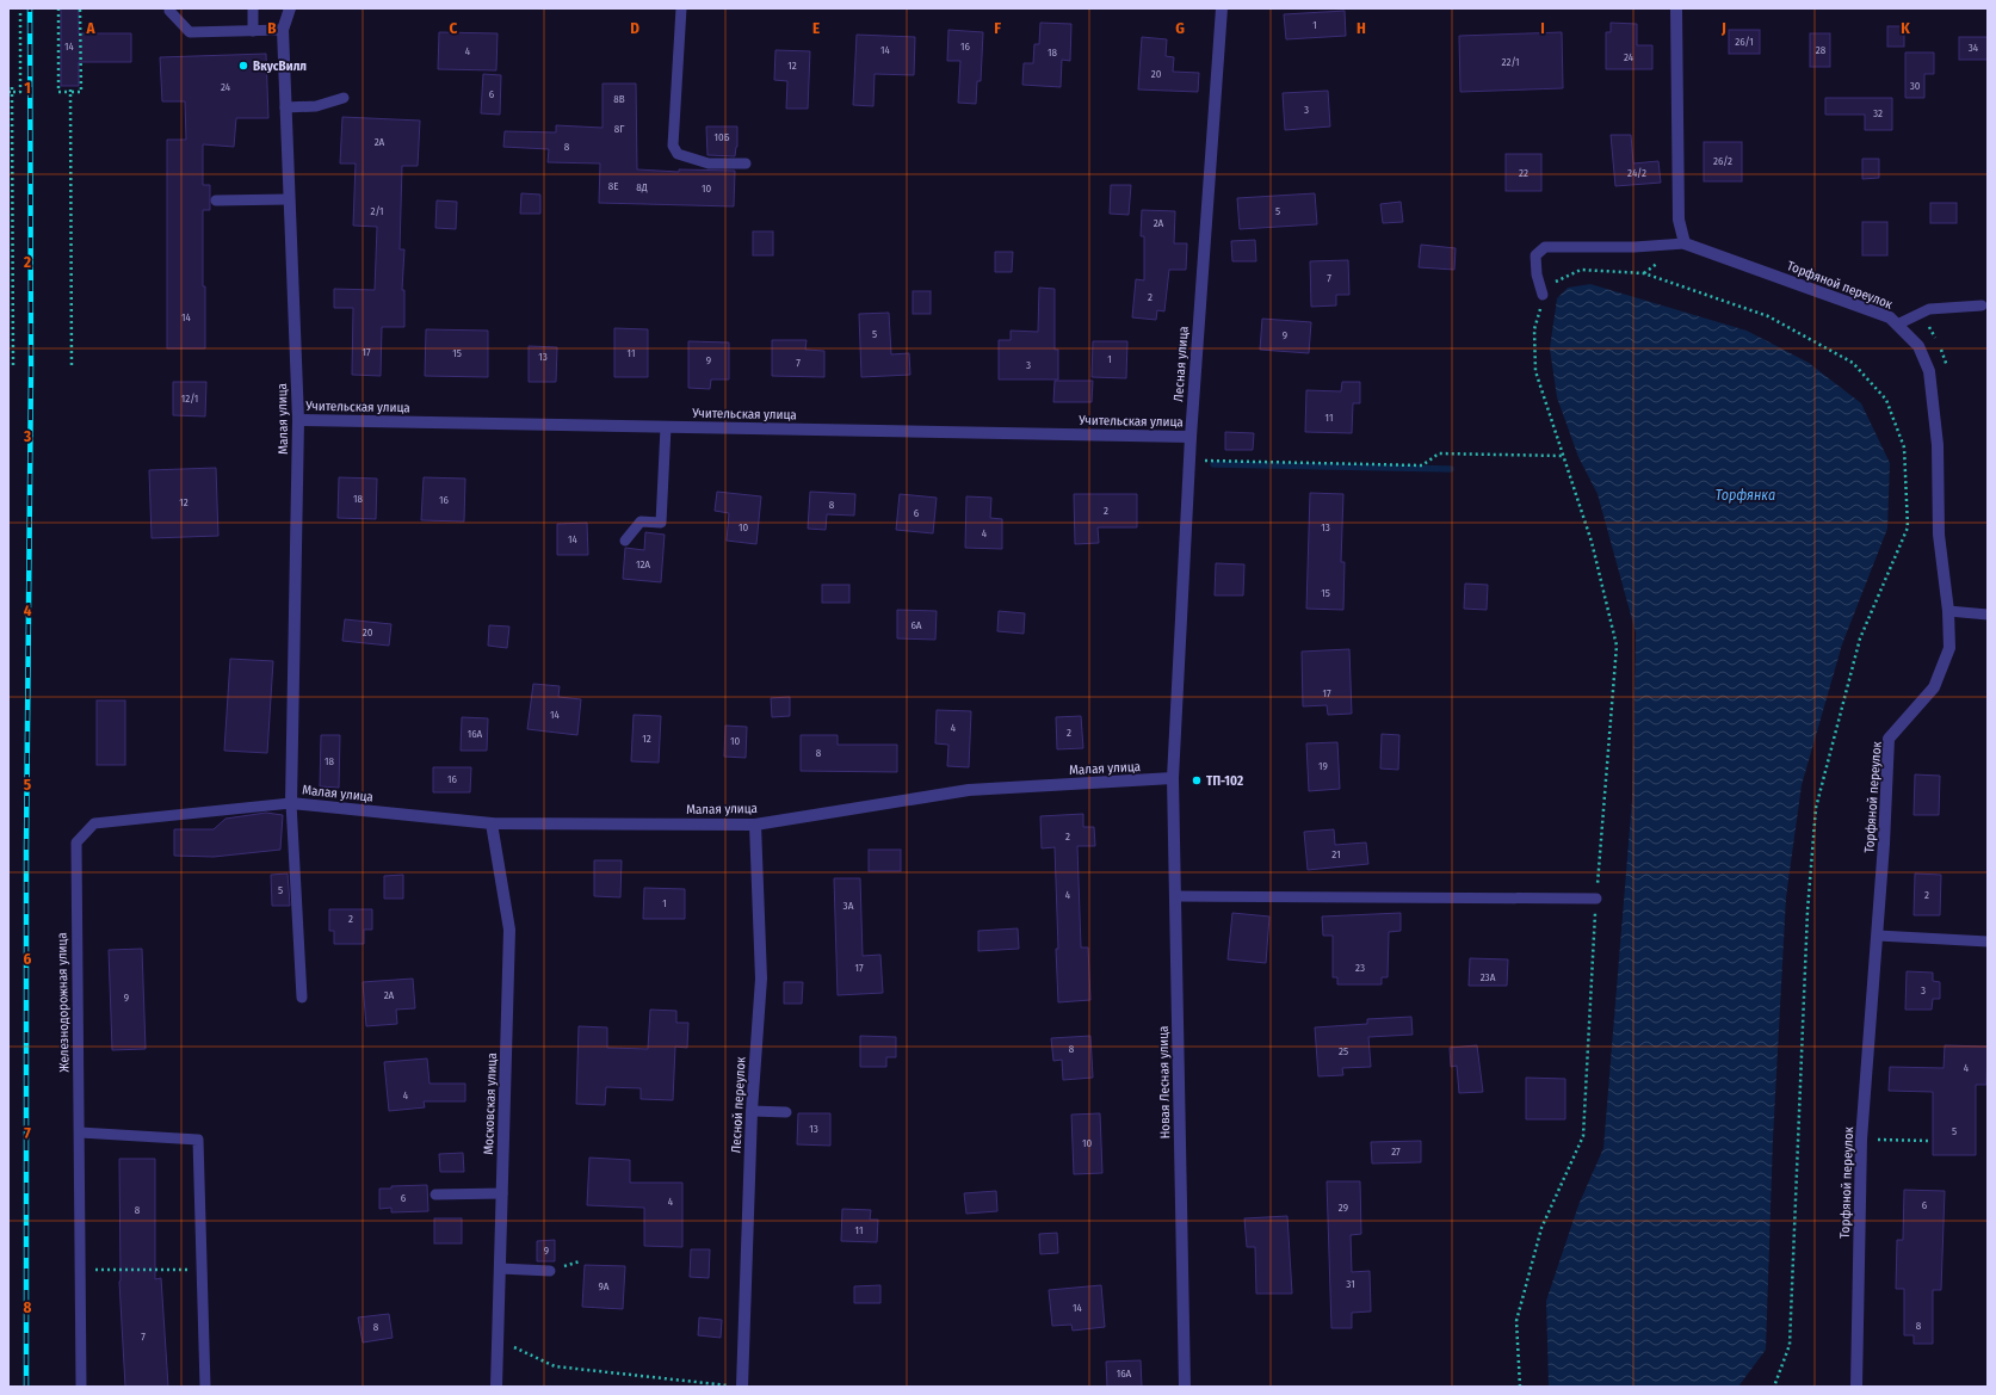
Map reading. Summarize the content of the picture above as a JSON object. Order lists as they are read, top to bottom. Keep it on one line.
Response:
{"streets":{"street":["Торфяной переулок","Лесная улица","Учительская улица","Малая улица","Новая Лесная улица","Московская улица","Лесной переулок"],"lane":["Железнодорожная улица"]},"crossings":[["Лесная улица","Учительская улица"],["Лесная улица","Малая улица"],["Лесная улица","Новая Лесная улица"],["Учительская улица","Малая улица"],["Малая улица","Железнодорожная улица"],["Малая улица","Новая Лесная улица"],["Малая улица","Московская улица"],["Малая улица","Лесной переулок"]],"water":["Торфянка"],"places":["ВкусВилл","ТП-102"],"house_numbers":["1","26/1","14","16","34","14","28","4","18","24","22/1","12","20","30","24","6","8В","3","32","8Г","10Б","2А","8","26/2","22","24/2","8Е","8Д","10","2/1","5","2А","7","2","14","5","9","17","15","11","13","1","9","7","3","12/1","11","18","16","12","8","2","6","10","13","4","14","12А","15","6А","20","17","14","4","2","16А","12","10","8","18","19","16","2","21","5","4","2","1","3А","2","17","23","23А","3","2А","9","8","25","4","4","13","5","10","27","6","4","6","29","8","11","9","31","9А","14","8","8","7","16А"],"grid":{"columns":["A","B","C","D","E","F","G","H","I","J","K"],"rows":["1","2","3","4","5","6","7","8"]}}
